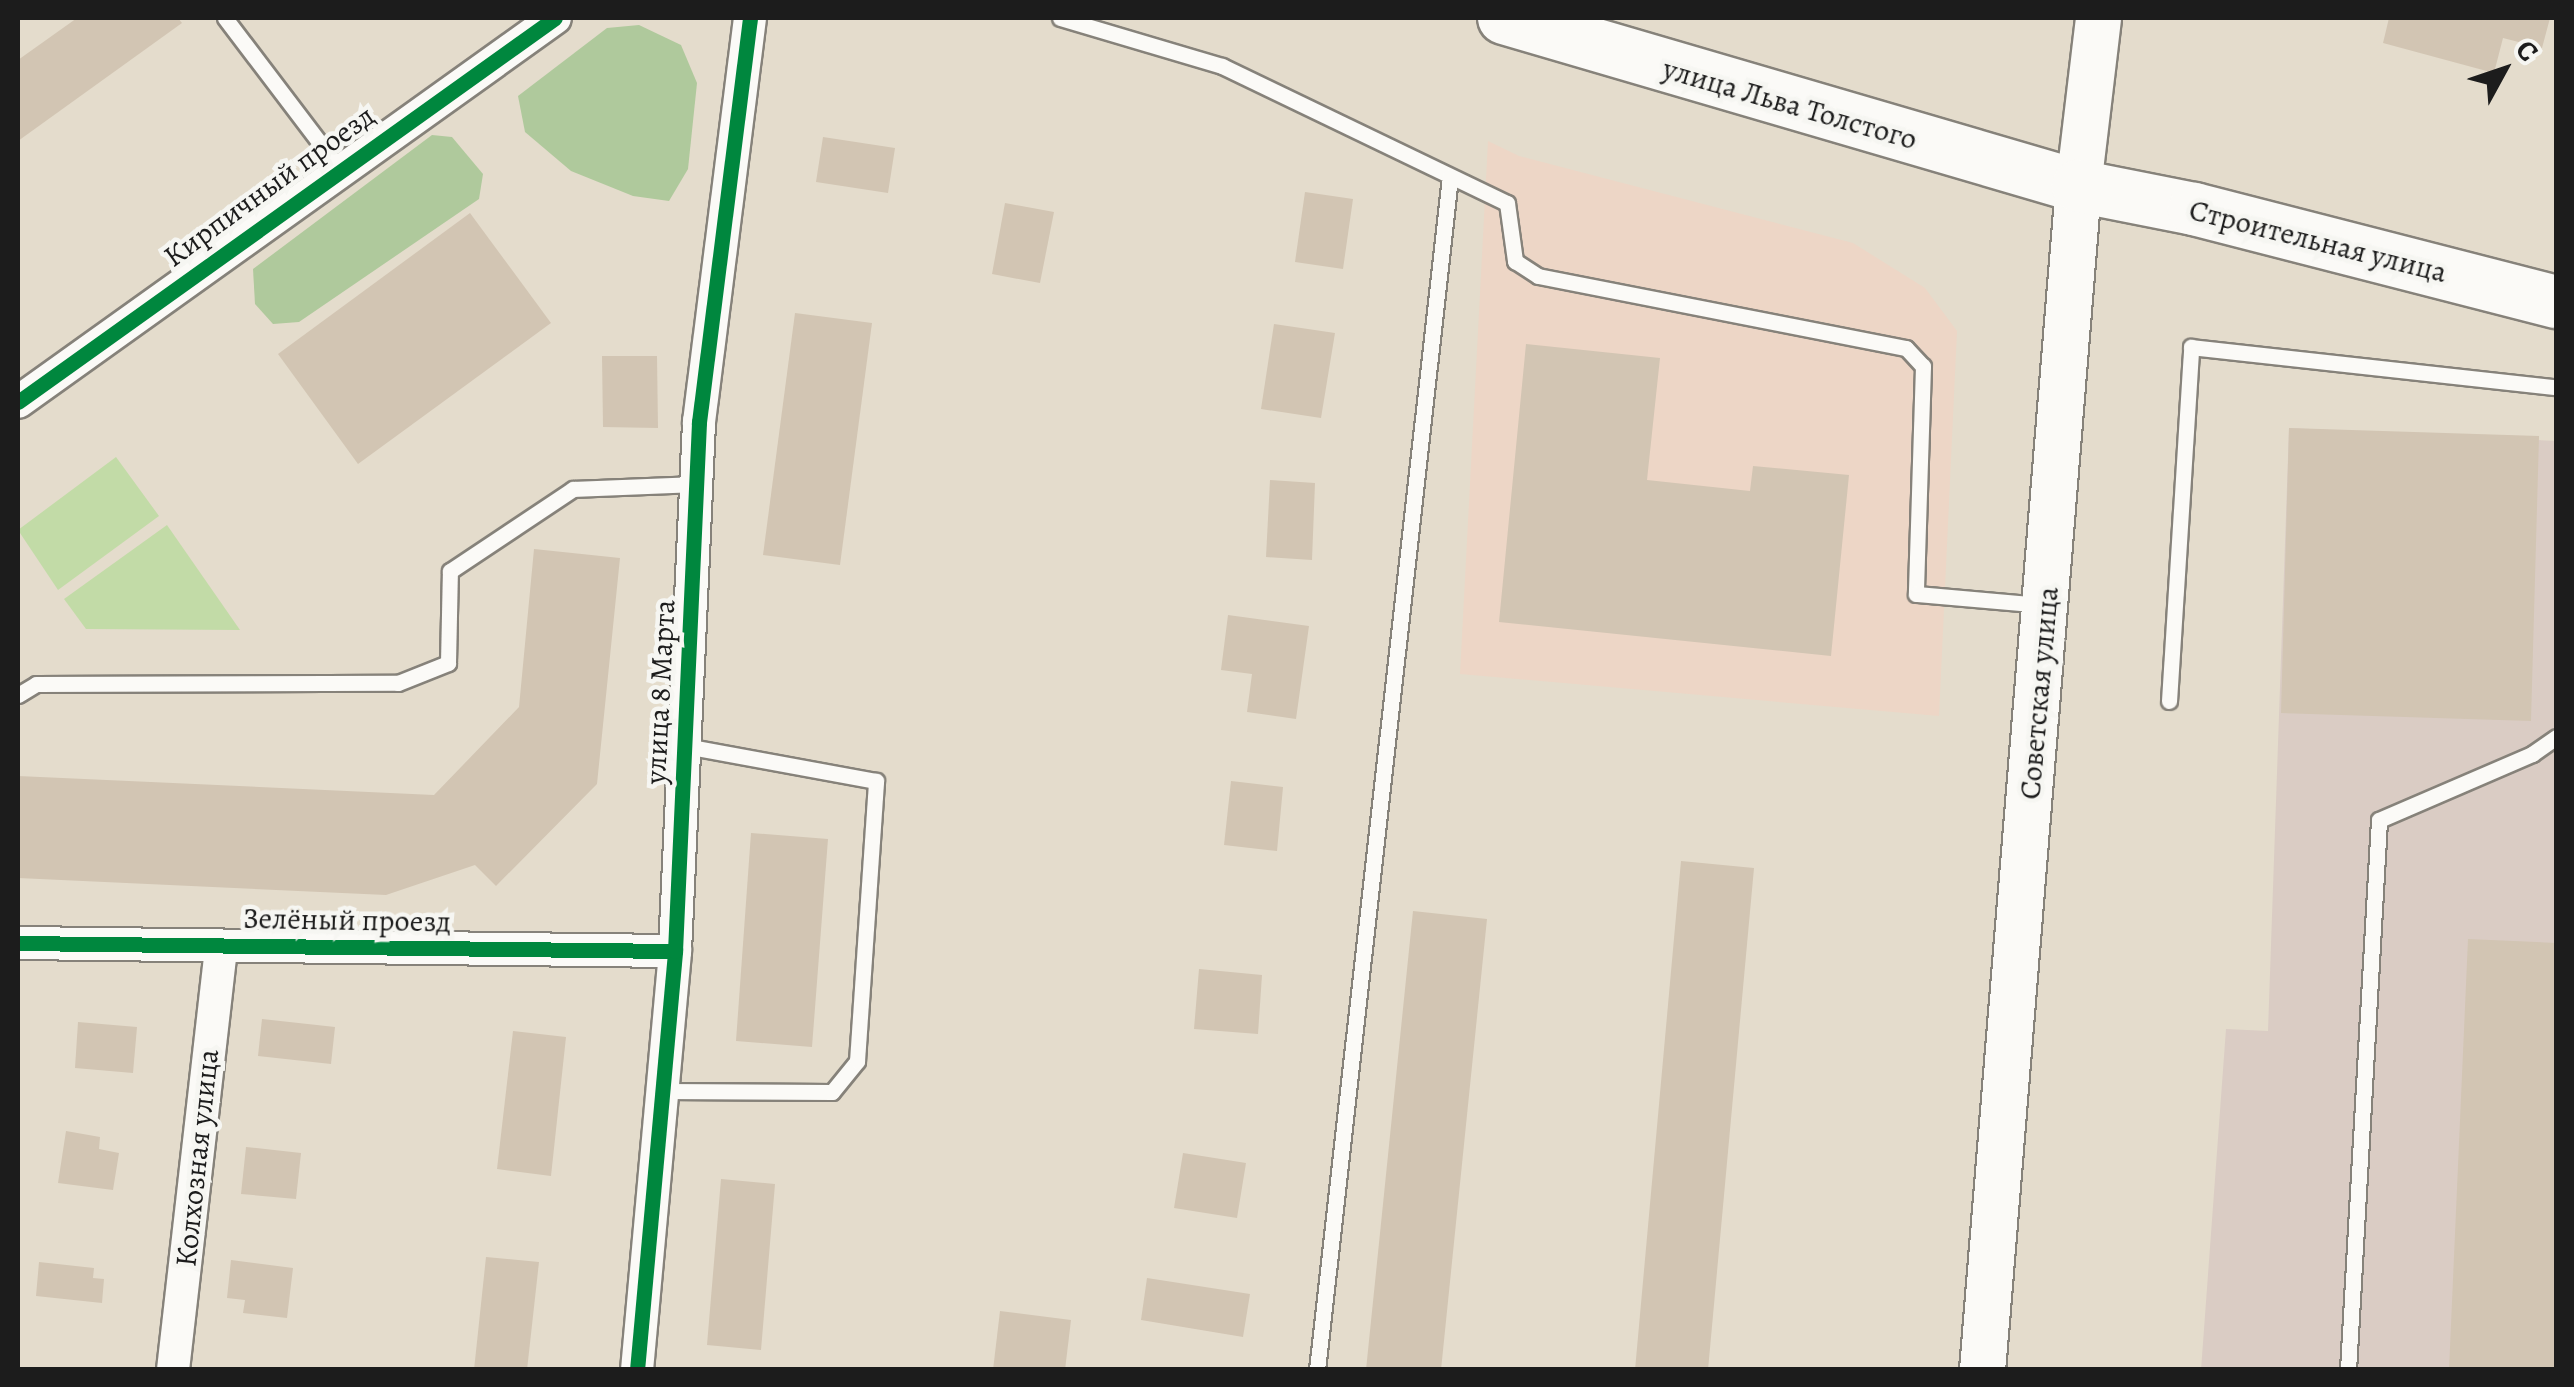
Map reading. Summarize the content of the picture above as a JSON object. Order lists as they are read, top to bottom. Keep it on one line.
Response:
{"streets":{"highway":["улица Льва Толстого","Строительная улица"],"main road":["Советская улица"],"street":["Кирпичный проезд","улица 8 Марта","Зелёный проезд","Колхозная улица"]},"crossings":[["улица Льва Толстого","Строительная улица"],["улица Льва Толстого","Советская улица"],["Строительная улица","Советская улица"],["улица 8 Марта","Зелёный проезд"],["Зелёный проезд","Колхозная улица"]],"north":"top right"}
